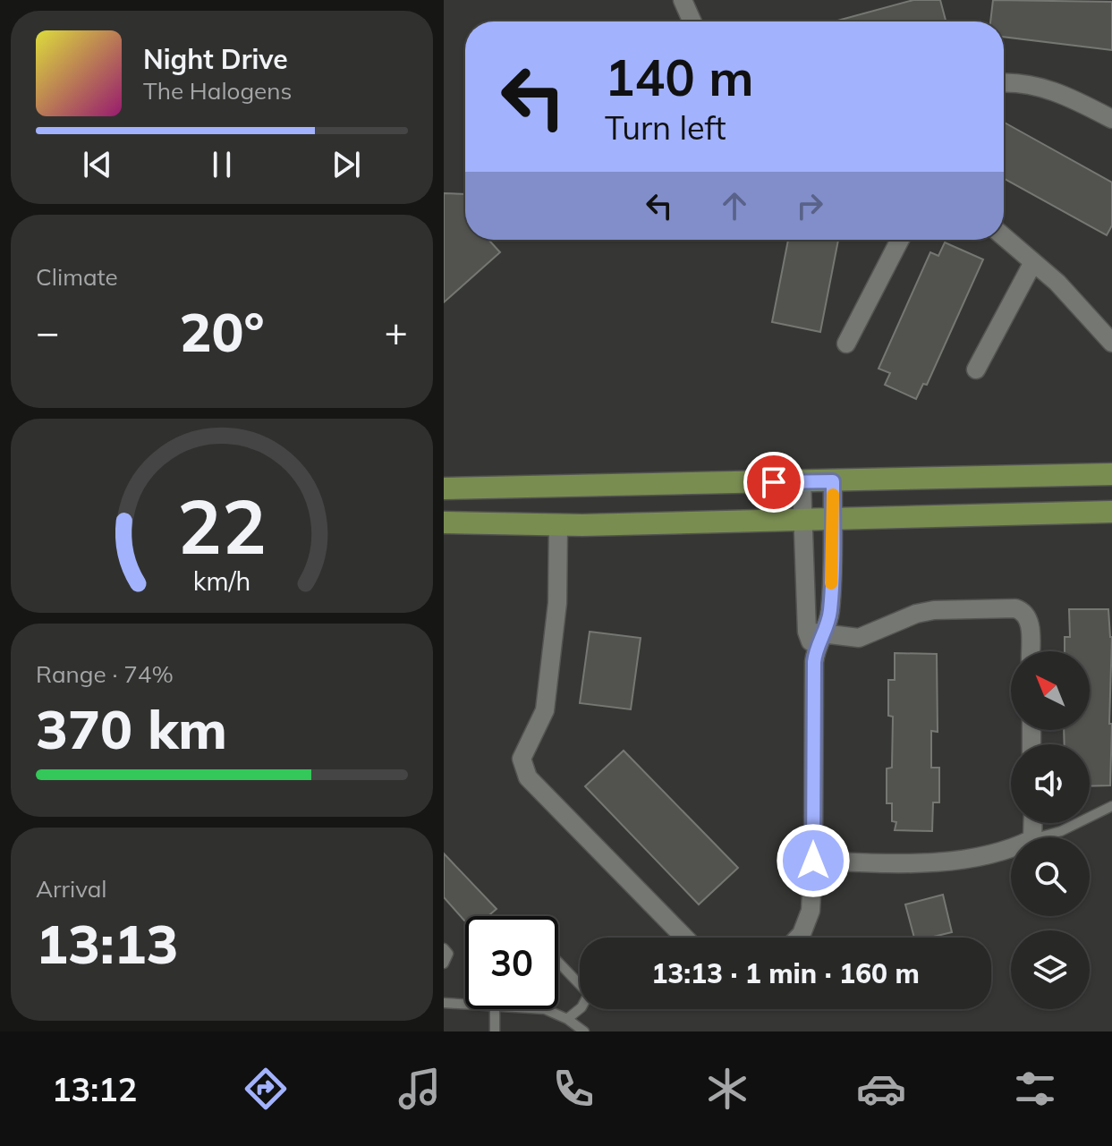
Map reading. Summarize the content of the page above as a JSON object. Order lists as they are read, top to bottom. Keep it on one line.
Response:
{"north":"top left","page":{"turn":["140 m","Turn left"],"song":["Night Drive","The Halogens"],"tile":["Climate",["Range · 74%","370 km"],["Arrival","13:13"]],"heat":["−","20°","+"],"limit":"30","trip":"13:13 · 1 min · 160 m","tabs":"13:12","gauge":["22","km/h"]}}
